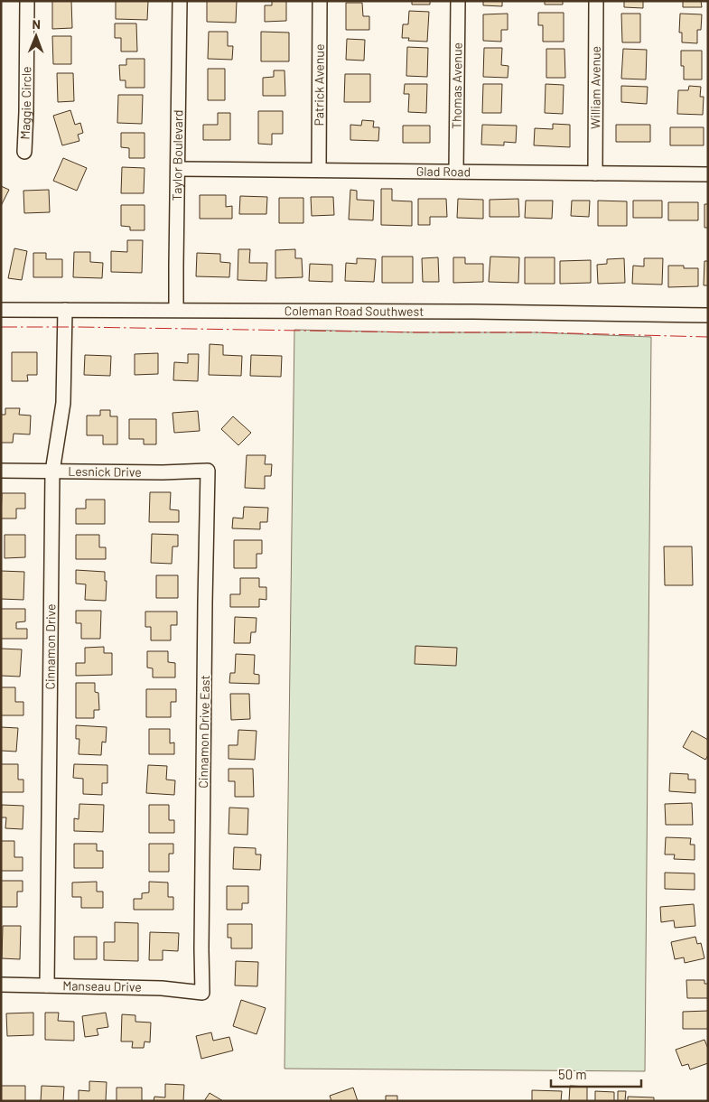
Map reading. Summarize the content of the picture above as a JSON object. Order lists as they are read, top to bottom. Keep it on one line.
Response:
{"streets":{"street":["Patrick Avenue","Thomas Avenue","William Avenue","Maggie Circle","Taylor Boulevard","Glad Road","Coleman Road Southwest","Lesnick Drive","Cinnamon Drive","Cinnamon Drive East","Manseau Drive"]},"crossings":[["Patrick Avenue","Glad Road"],["Thomas Avenue","Glad Road"],["William Avenue","Glad Road"],["Taylor Boulevard","Glad Road"],["Taylor Boulevard","Coleman Road Southwest"],["Coleman Road Southwest","Cinnamon Drive"],["Lesnick Drive","Cinnamon Drive"],["Lesnick Drive","Cinnamon Drive East"],["Cinnamon Drive","Manseau Drive"],["Cinnamon Drive East","Manseau Drive"]],"scale_bar":"50 m","north":"top"}
